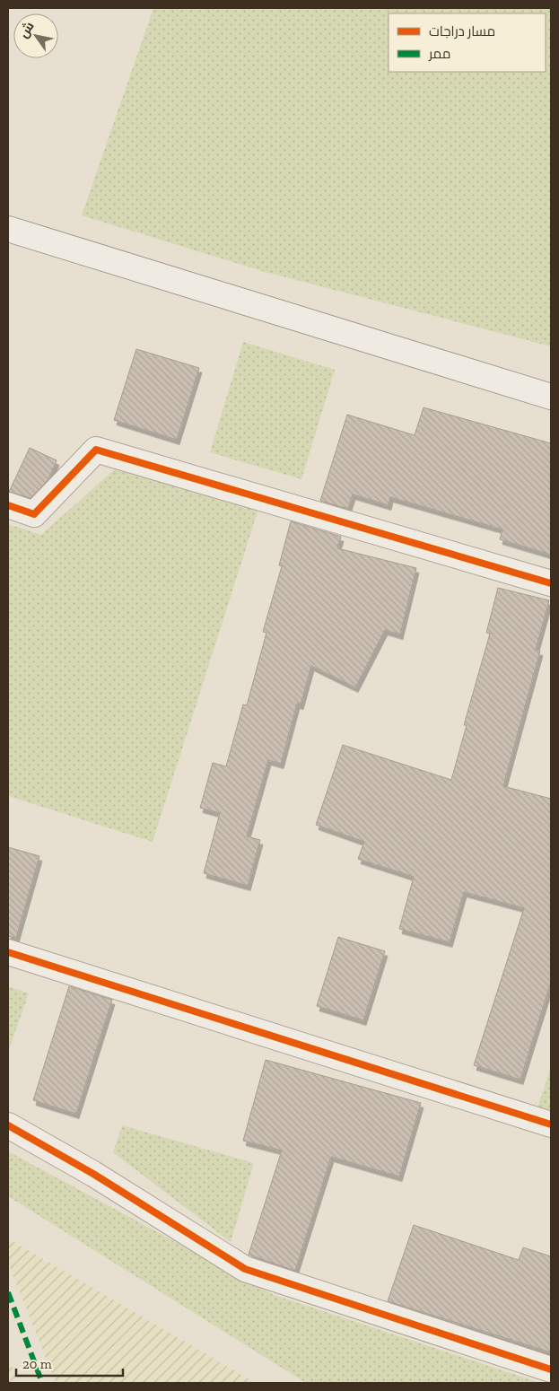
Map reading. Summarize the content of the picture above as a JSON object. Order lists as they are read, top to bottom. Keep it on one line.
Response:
{"legend":["مسار دراجات","ممر"],"scale_bar":"20 m","north":"top left"}
